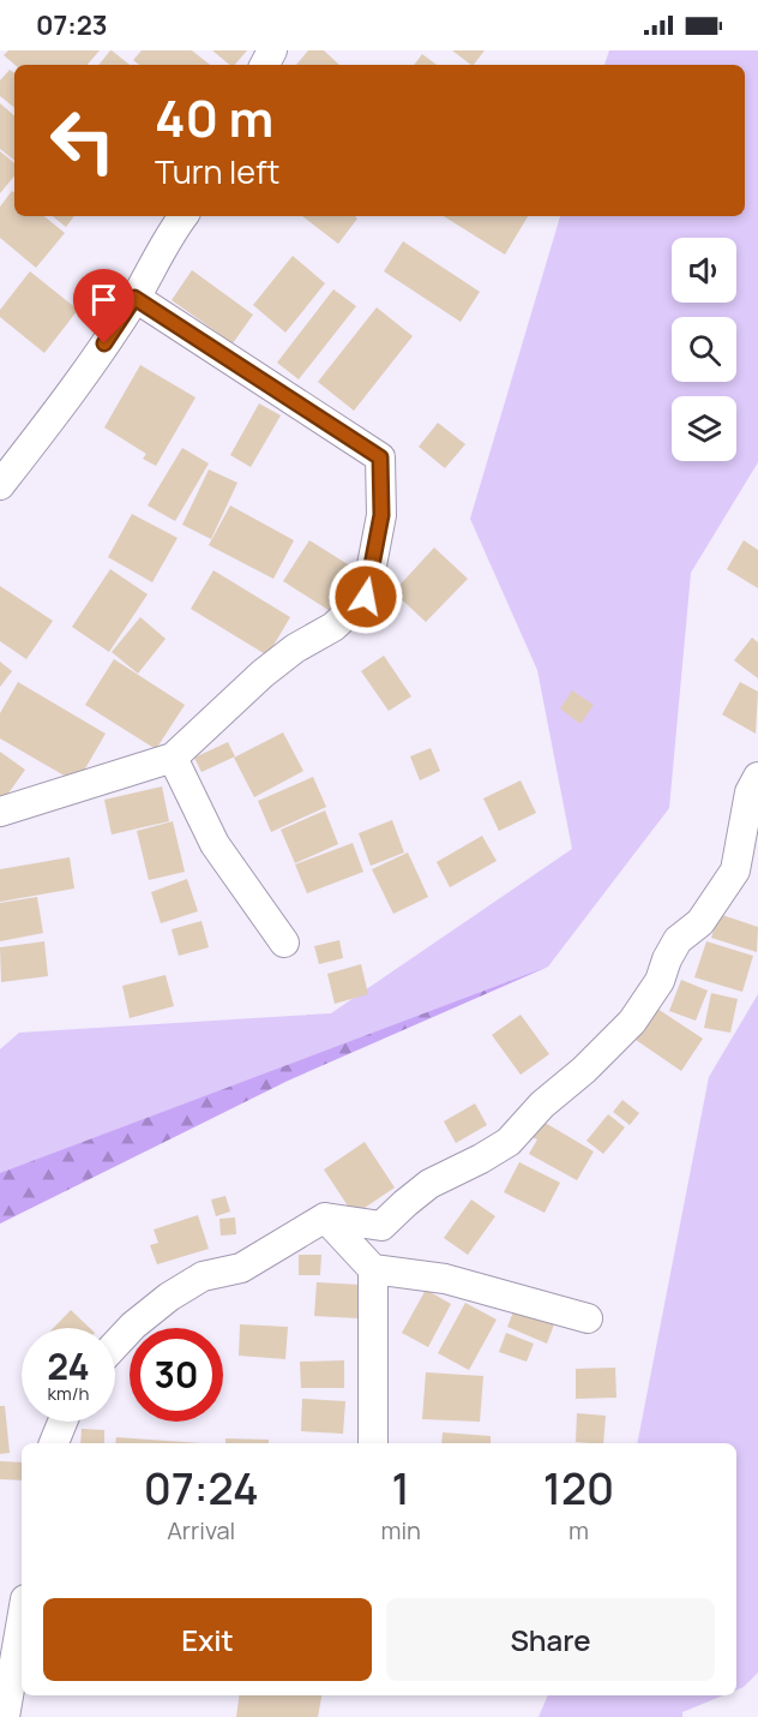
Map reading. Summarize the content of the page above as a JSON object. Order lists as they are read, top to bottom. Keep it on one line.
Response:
{"page":{"status":"07:23","turn":["40 m","Turn left"],"speed":"24 km/h","limit":"30","eta":["07:24","Arrival","1","min","120","m"],"buttons":["Exit","Share"]}}
